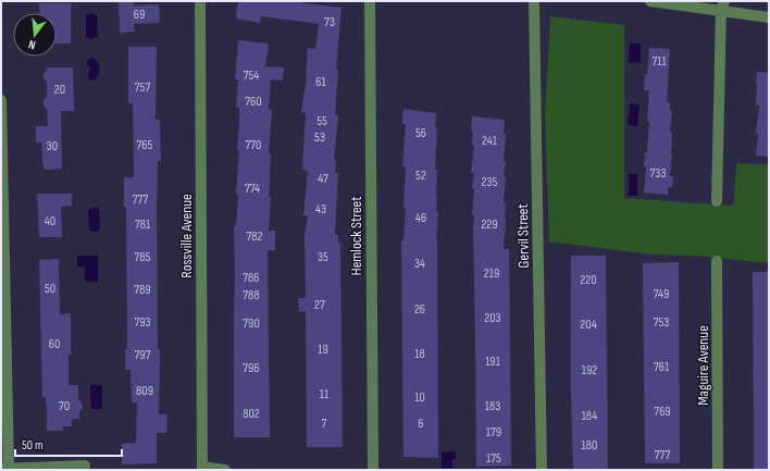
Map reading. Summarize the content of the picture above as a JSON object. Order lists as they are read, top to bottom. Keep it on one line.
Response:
{"streets":{"street":["Rossville Avenue","Hemlock Street","Gervil Street","Maguire Avenue"]},"house_numbers":["69","73","711","754","61","757","20","760","55","56","53","241","765","770","30","733","52","47","235","774","777","43","46","40","781","229","782","785","35","34","219","786","220","50","789","749","788","27","26","203","793","753","790","204","60","19","18","797","191","761","796","192","809","11","10","70","183","769","802","184","7","6","179","180","777","175"],"scale_bar":"50 m","north":"bottom"}
